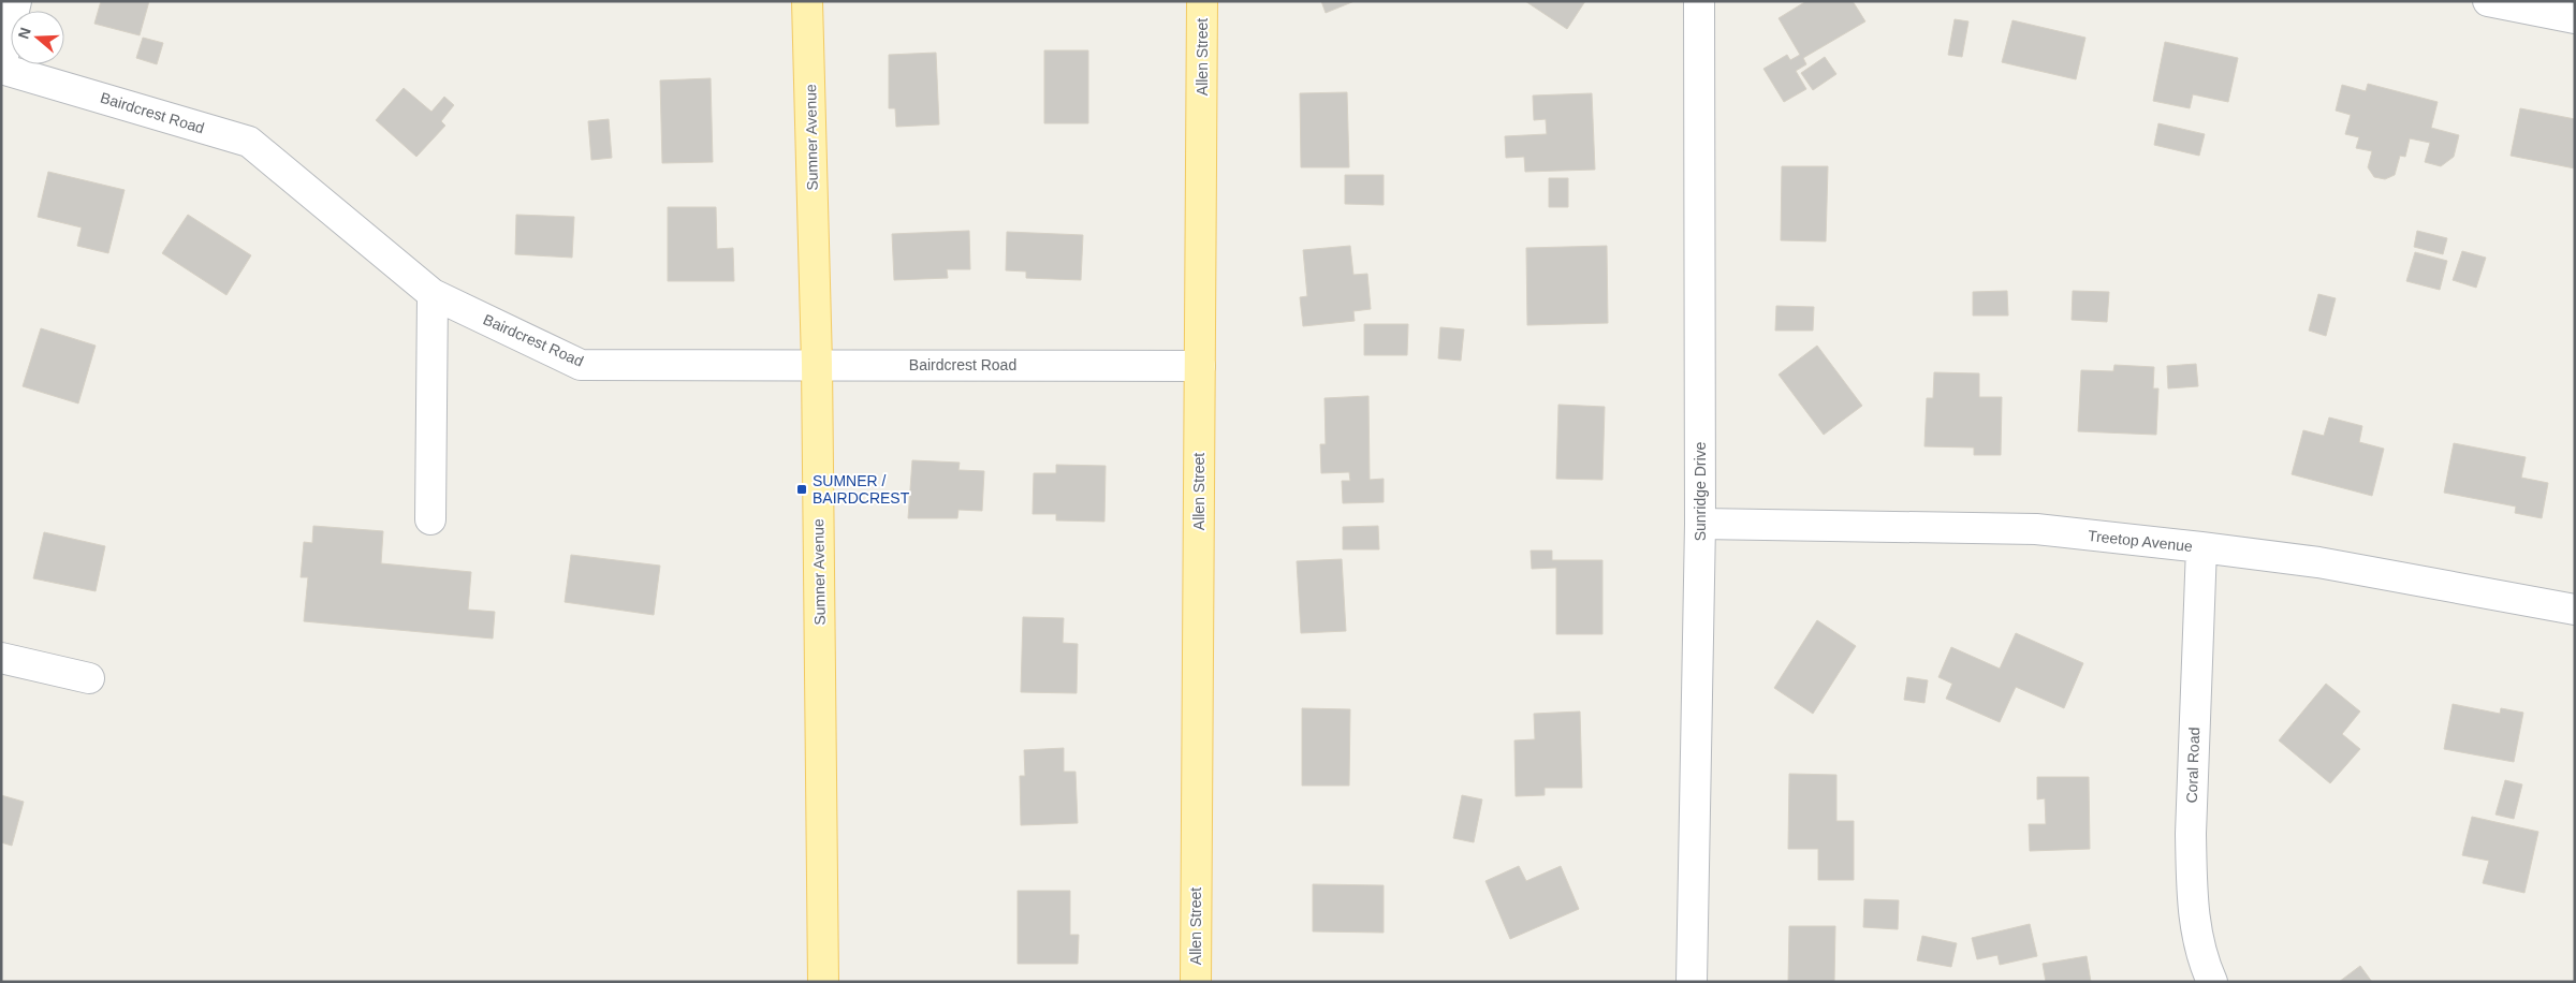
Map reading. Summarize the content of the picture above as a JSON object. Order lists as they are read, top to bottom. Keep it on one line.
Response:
{"streets":{"main road":["Allen Street","Sumner Avenue"],"street":["Bairdcrest Road","Sunridge Drive","Treetop Avenue","Coral Road"]},"crossings":[["Allen Street","Bairdcrest Road"],["Bairdcrest Road","Sumner Avenue"],["Sunridge Drive","Treetop Avenue"],["Treetop Avenue","Coral Road"]],"places":{"transit":["SUMNER / BAIRDCREST"]},"north":"left"}
